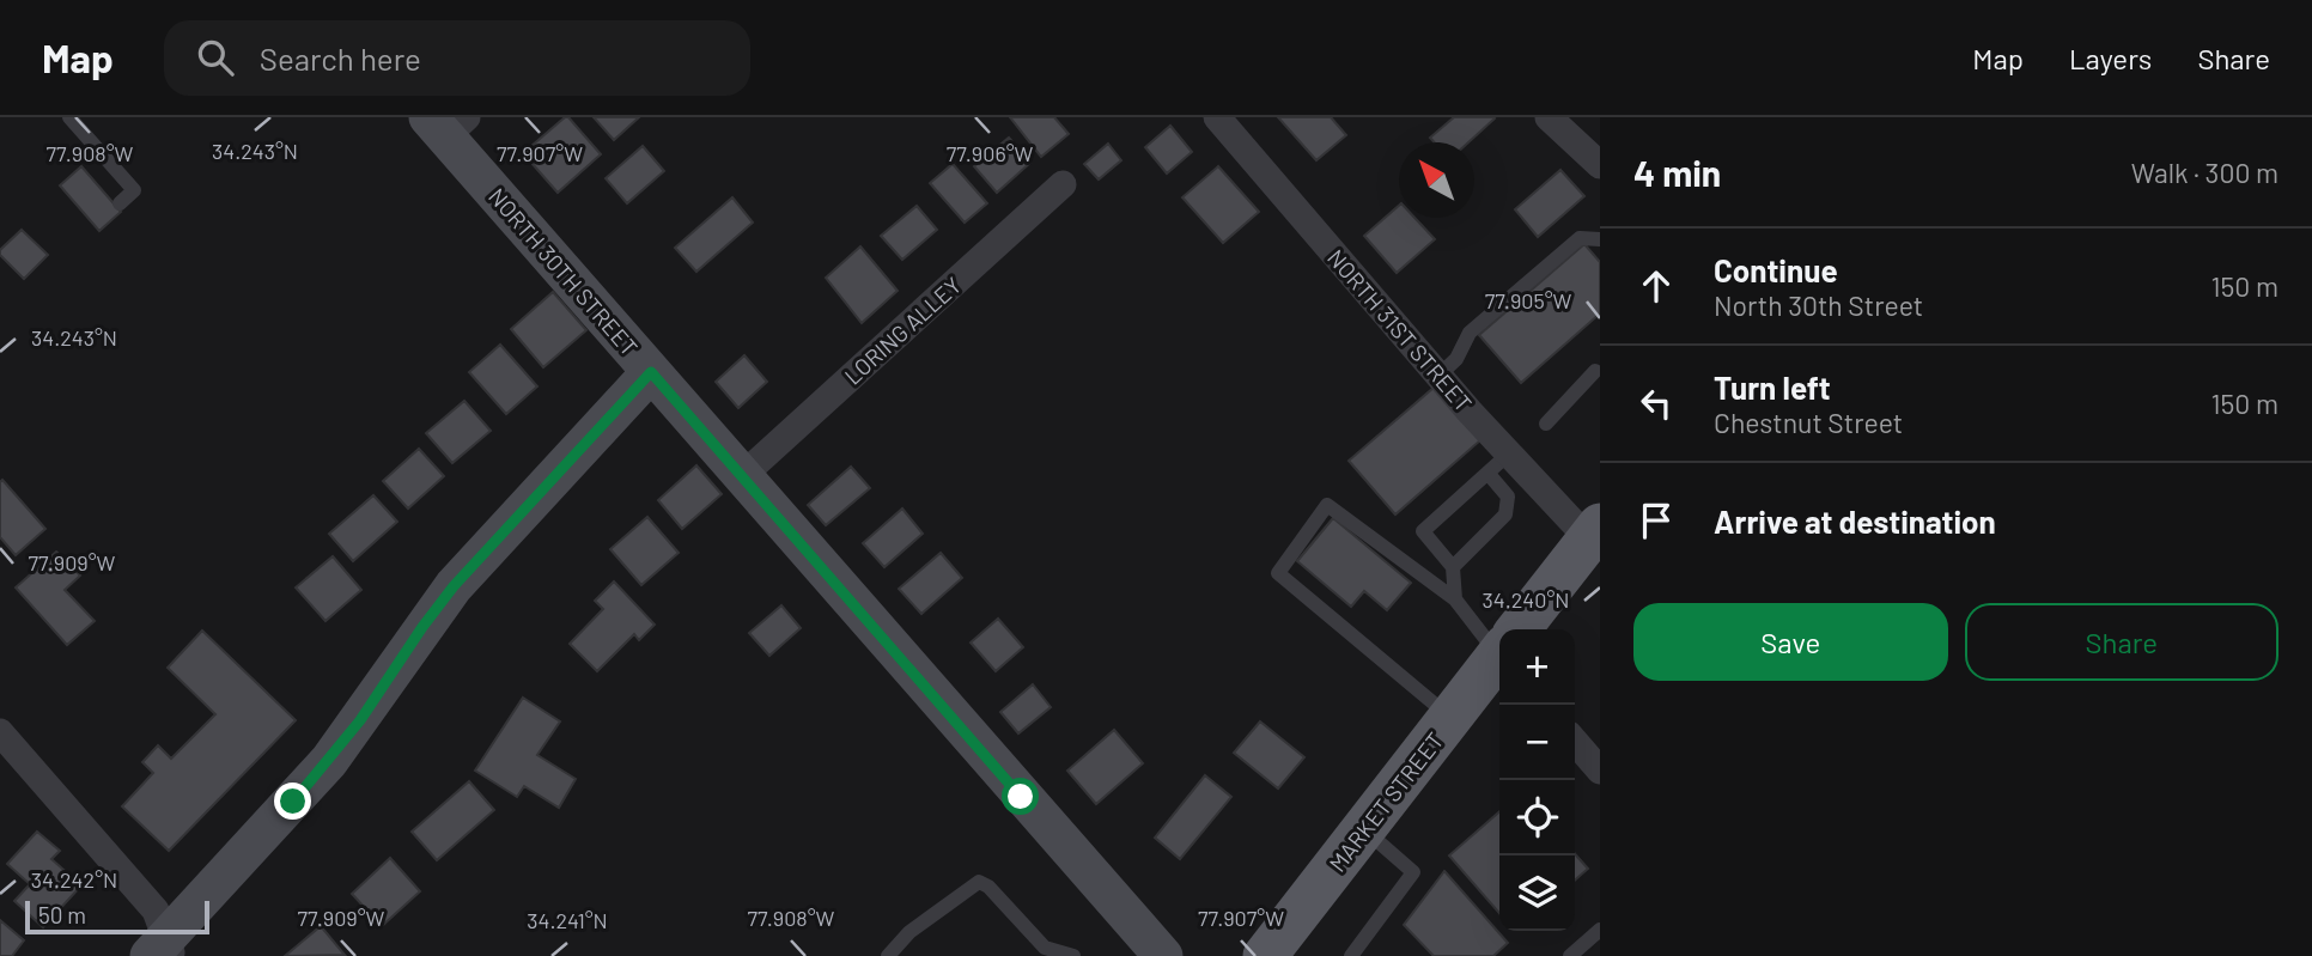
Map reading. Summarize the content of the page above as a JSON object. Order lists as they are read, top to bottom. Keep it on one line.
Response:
{"streets":{"main road":["MARKET STREET"],"street":["NORTH 30TH STREET","LORING ALLEY","NORTH 31ST STREET"]},"crossings":[["NORTH 30TH STREET","LORING ALLEY"],["NORTH 31ST STREET","MARKET STREET"]],"scale_bar":"50 m","north":"top left","page":{"header":"Map","search":"Search here","nav":["Map","Layers","Share"],"heading":["4 min","Walk · 300 m"],"list":[["Continue","North 30th Street","150 m"],["Turn left","Chestnut Street","150 m"],"Arrive at destination"],"buttons":["Save","Share"],"map_buttons":["+","−"],"scale":"50 m"},"coordinates":["34.243°N","77.908°W","77.907°W","77.906°W","77.905°W","77.909°W","34.240°N","34.242°N","34.241°N"]}
